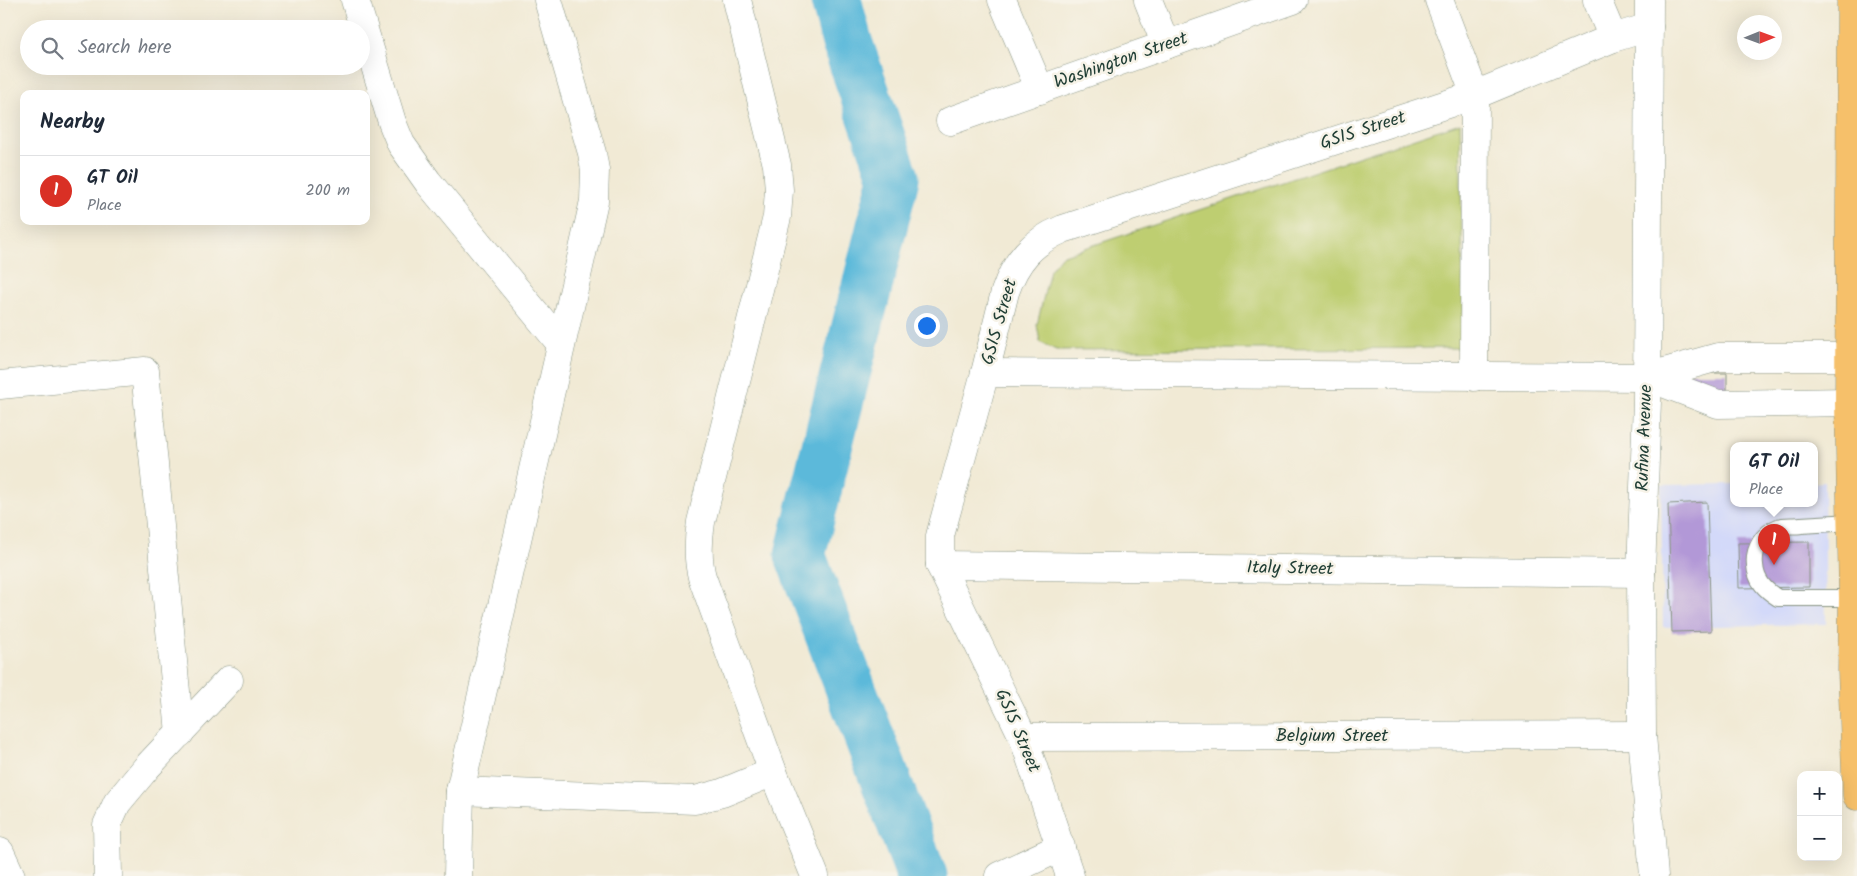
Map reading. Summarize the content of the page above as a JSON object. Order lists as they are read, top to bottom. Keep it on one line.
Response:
{"streets":{"street":["Washington Street","GSIS Street","Rufina Avenue","Italy Street","Belgium Street"]},"crossings":[["GSIS Street","Rufina Avenue"],["GSIS Street","Italy Street"],["GSIS Street","Belgium Street"],["Rufina Avenue","Italy Street"],["Rufina Avenue","Belgium Street"]],"north":"right","page":{"search":"Search here","heading":"Nearby","list":[{"mark":"1","name":"GT Oil","note":"Place","value":"200 m"}],"popup":["GT Oil","Place"],"pins":"1","map_buttons":["+","−"]}}
